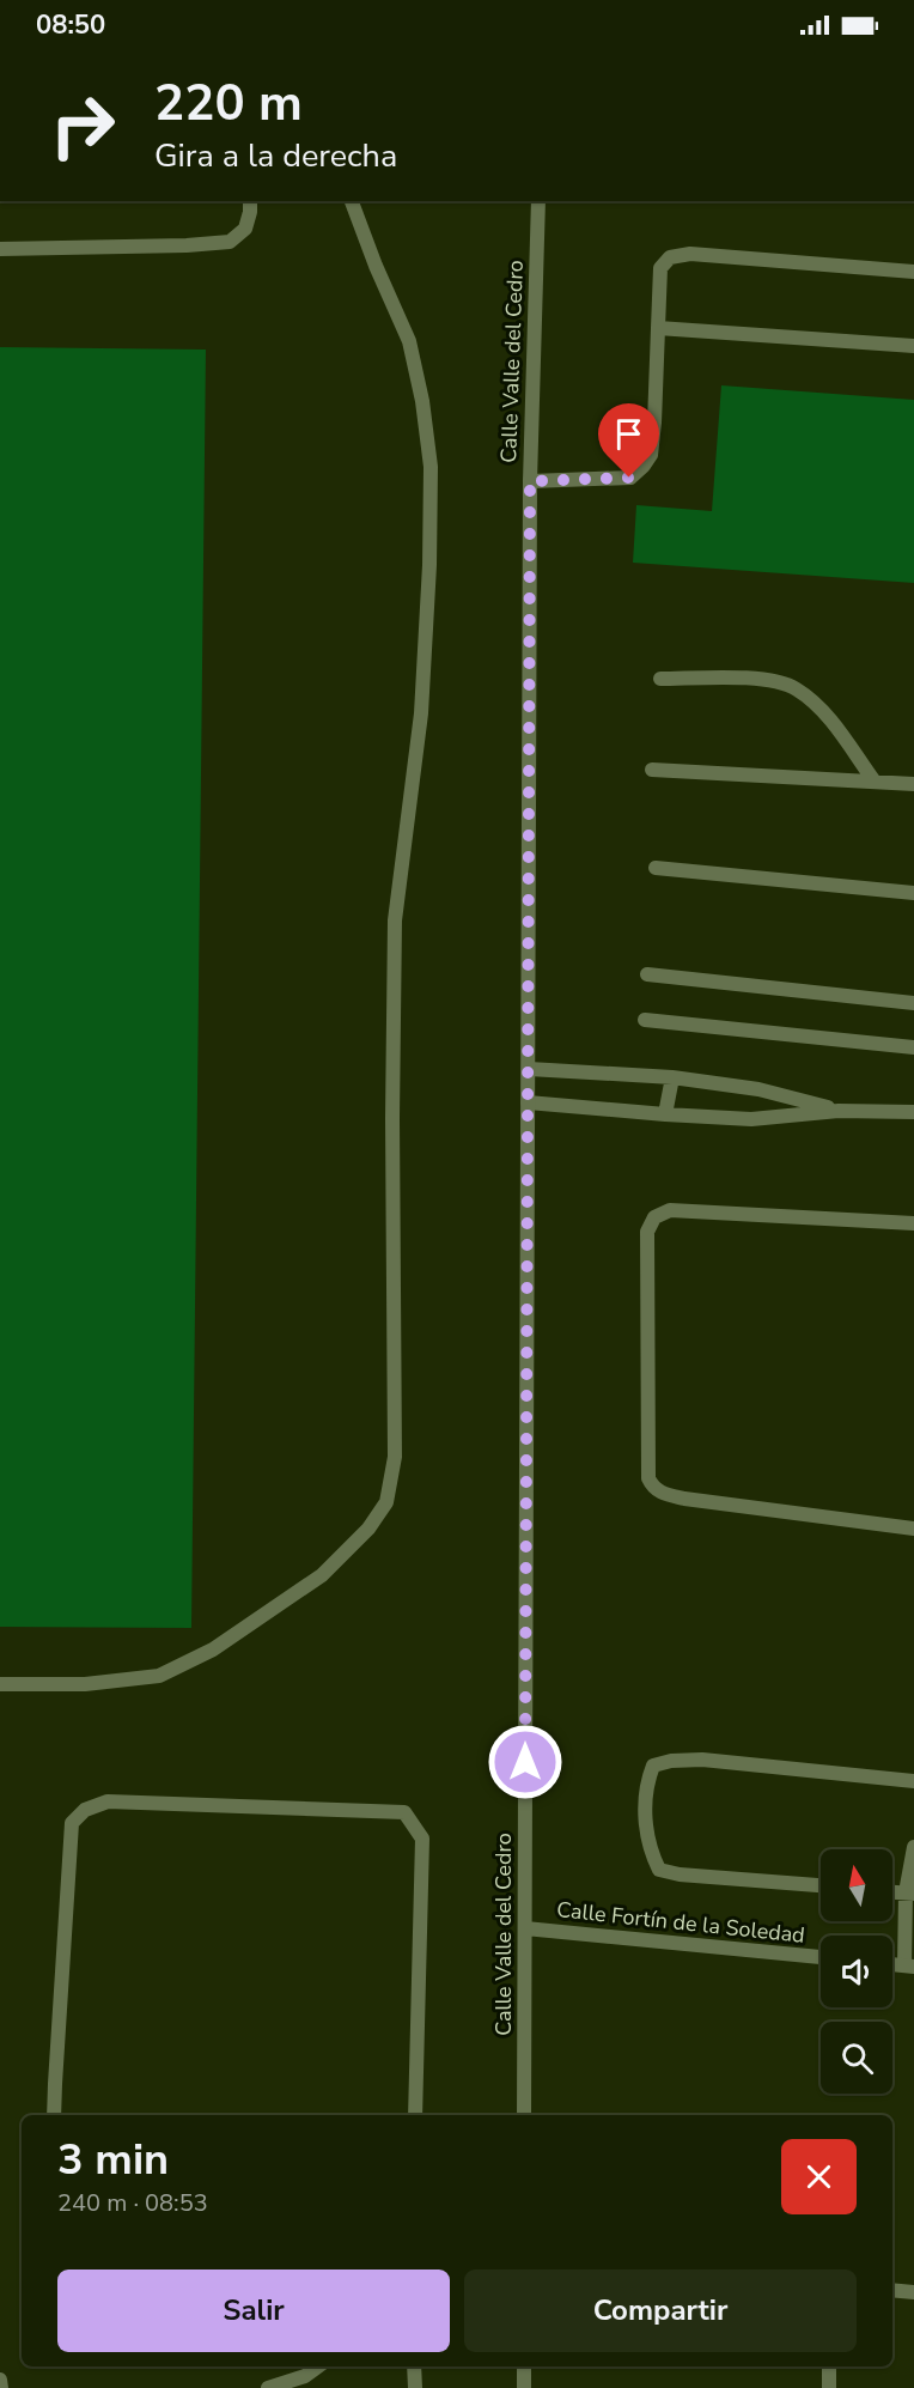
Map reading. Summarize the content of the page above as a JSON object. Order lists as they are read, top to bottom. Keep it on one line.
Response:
{"streets":{"street":["Calle Valle del Cedro","Calle Fortín de la Soledad"]},"crossings":[["Calle Valle del Cedro","Calle Fortín de la Soledad"]],"north":"top","page":{"status":"08:50","turn":["220 m","Gira a la derecha"],"heading":["3 min","240 m · 08:53"],"buttons":["Salir","Compartir"]}}
